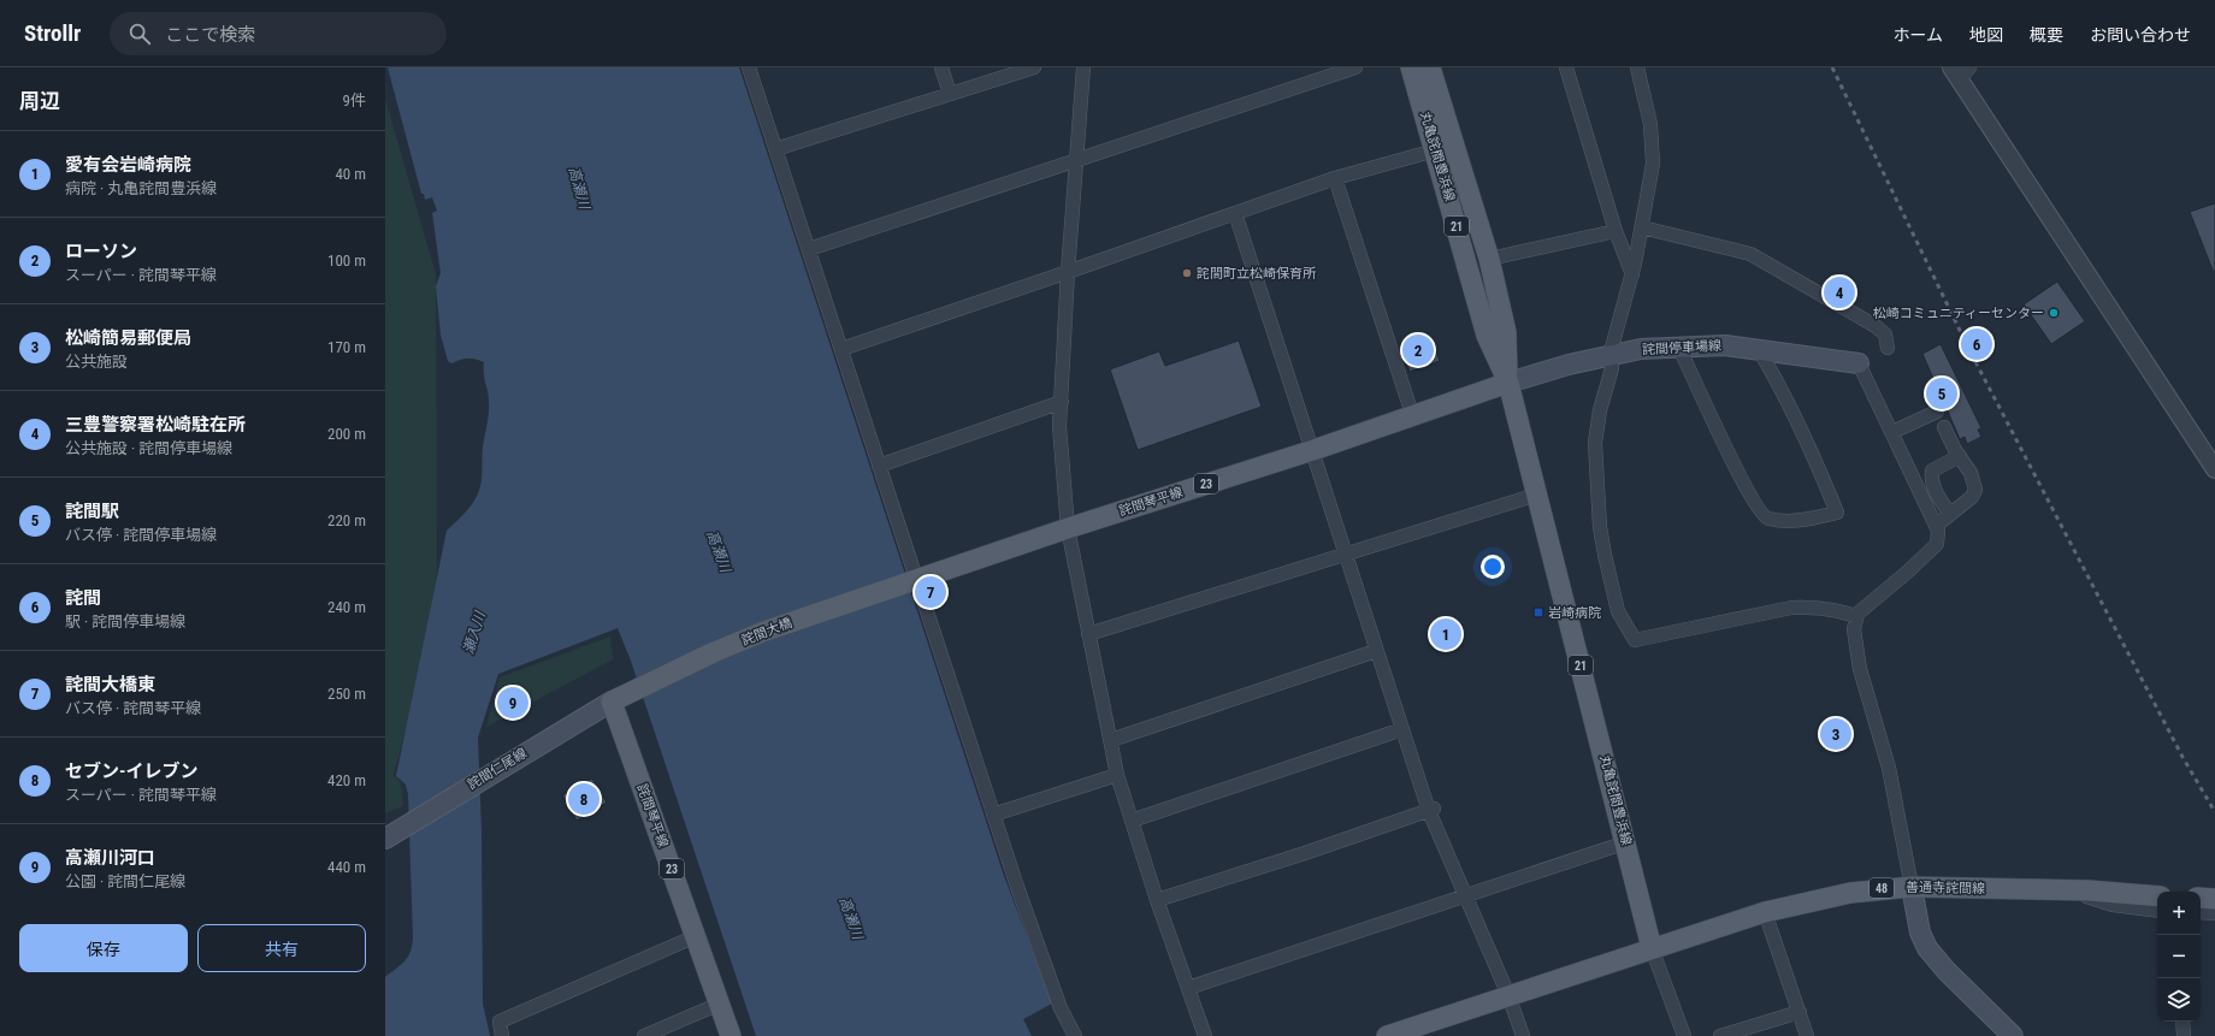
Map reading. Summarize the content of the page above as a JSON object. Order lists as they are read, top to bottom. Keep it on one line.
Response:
{"streets":{"main road":["丸亀詫間豊浜線","21","詫間停車場線","23","詫間琴平線","詫間大橋","詫間仁尾線","48","善通寺詫間線"]},"crossings":[["丸亀詫間豊浜線","詫間停車場線"],["丸亀詫間豊浜線","詫間琴平線"],["丸亀詫間豊浜線","善通寺詫間線"],["詫間停車場線","詫間琴平線"],["詫間琴平線","詫間大橋"],["詫間琴平線","詫間仁尾線"],["詫間大橋","詫間仁尾線"]],"water":["高瀬川","瀬入川"],"places":{"other":["詫間町立松崎保育所","松崎コミュニティーセンター"],"transit":["岩崎病院"]},"page":{"header":"Strollr","search":"ここで検索","nav":["ホーム","地図","概要","お問い合わせ"],"heading":["周辺","9件"],"list":[{"mark":"1","name":"愛有会岩崎病院","note":"病院 · 丸亀詫間豊浜線","value":"40 m"},{"mark":"2","name":"ローソン","note":"スーパー · 詫間琴平線","value":"100 m"},{"mark":"3","name":"松崎簡易郵便局","note":"公共施設","value":"170 m"},{"mark":"4","name":"三豊警察署松崎駐在所","note":"公共施設 · 詫間停車場線","value":"200 m"},{"mark":"5","name":"詫間駅","note":"バス停 · 詫間停車場線","value":"220 m"},{"mark":"6","name":"詫間","note":"駅 · 詫間停車場線","value":"240 m"},{"mark":"7","name":"詫間大橋東","note":"バス停 · 詫間琴平線","value":"250 m"},{"mark":"8","name":"セブン-イレブン","note":"スーパー · 詫間琴平線","value":"420 m"},{"mark":"9","name":"高瀬川河口","note":"公園 · 詫間仁尾線","value":"440 m"}],"pins":["4","6","2","5","7","1","9","3","8"],"map_buttons":["+","−"],"buttons":["保存","共有"]}}
